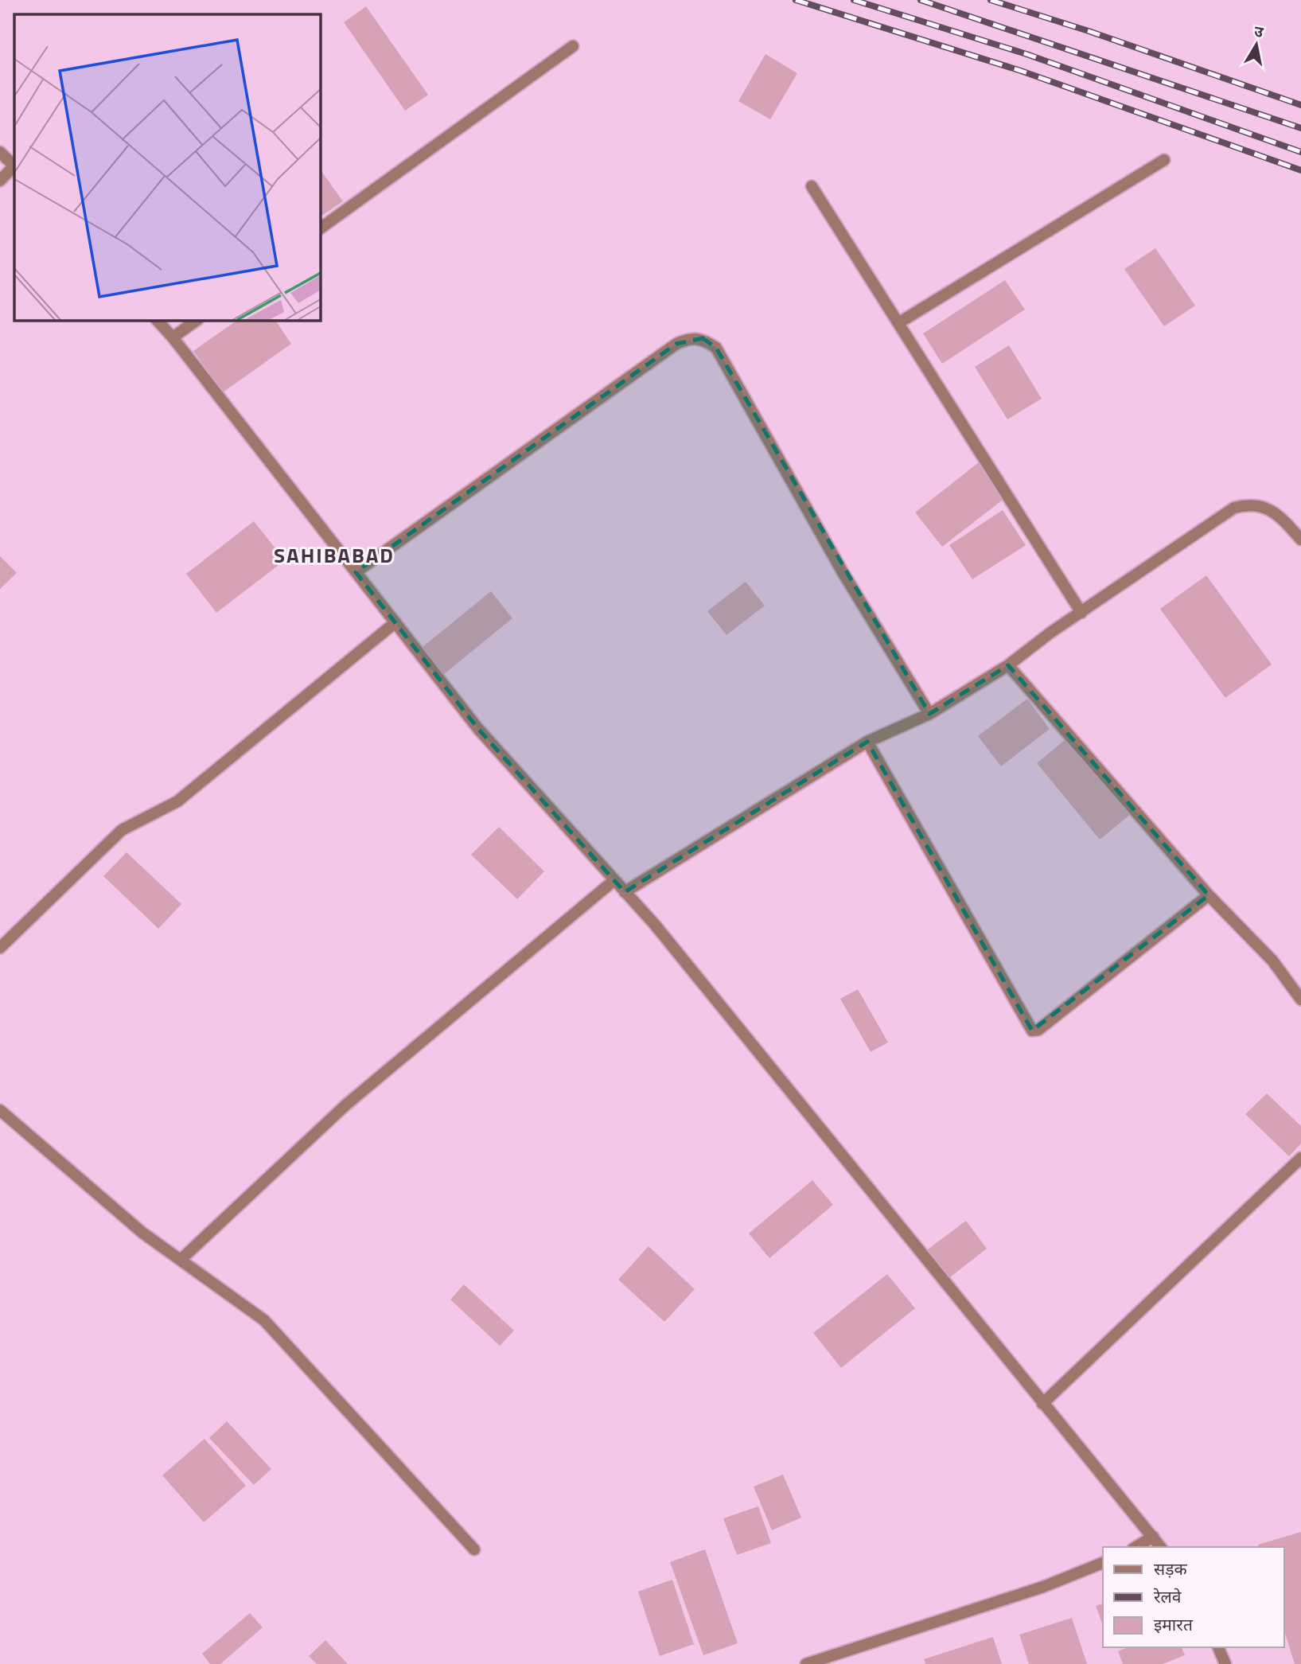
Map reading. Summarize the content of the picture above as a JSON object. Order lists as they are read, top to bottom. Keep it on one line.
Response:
{"districts":["SAHIBABAD"],"legend":["सड़क","रेलवे","इमारत"],"north":"top"}
